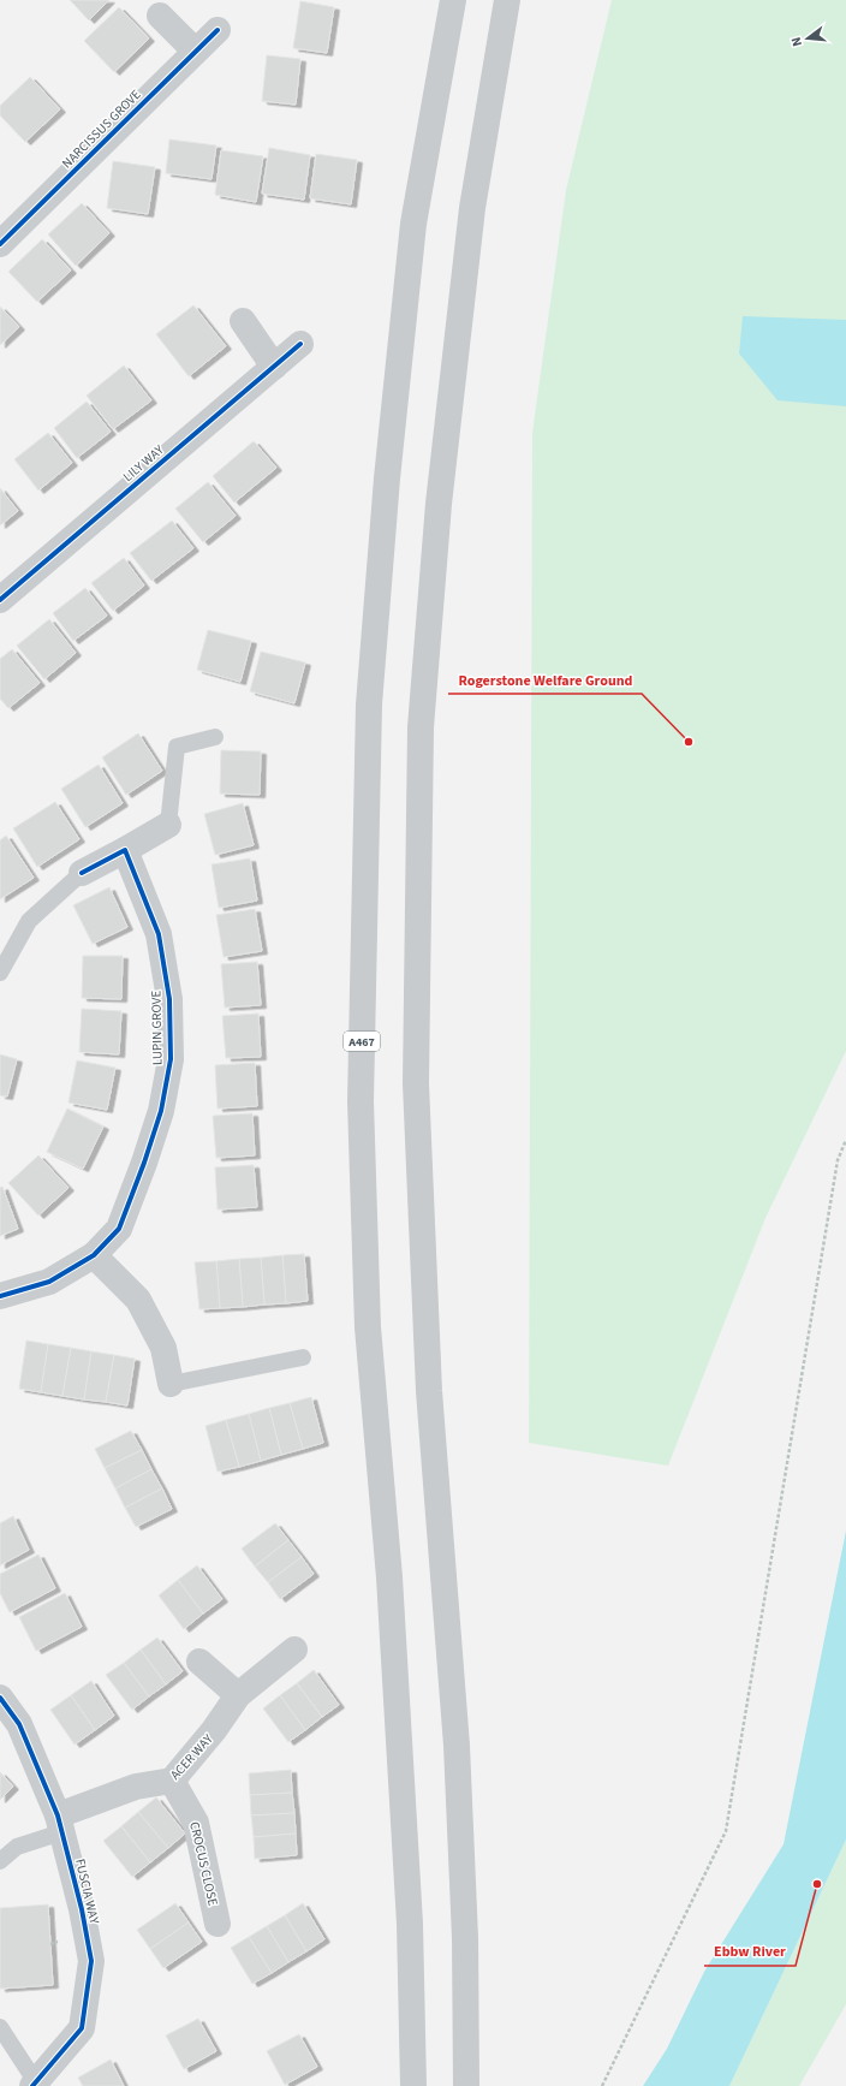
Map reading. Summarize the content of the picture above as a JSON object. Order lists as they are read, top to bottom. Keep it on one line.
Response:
{"streets":{"main road":["A467"],"street":["NARCISSUS GROVE","LILY WAY","LUPIN GROVE","ACER WAY","CROCUS CLOSE","FUSCIA WAY"]},"crossings":[["ACER WAY","CROCUS CLOSE"],["ACER WAY","FUSCIA WAY"]],"places":["Rogerstone Welfare Ground","Ebbw River"],"north":"left"}
